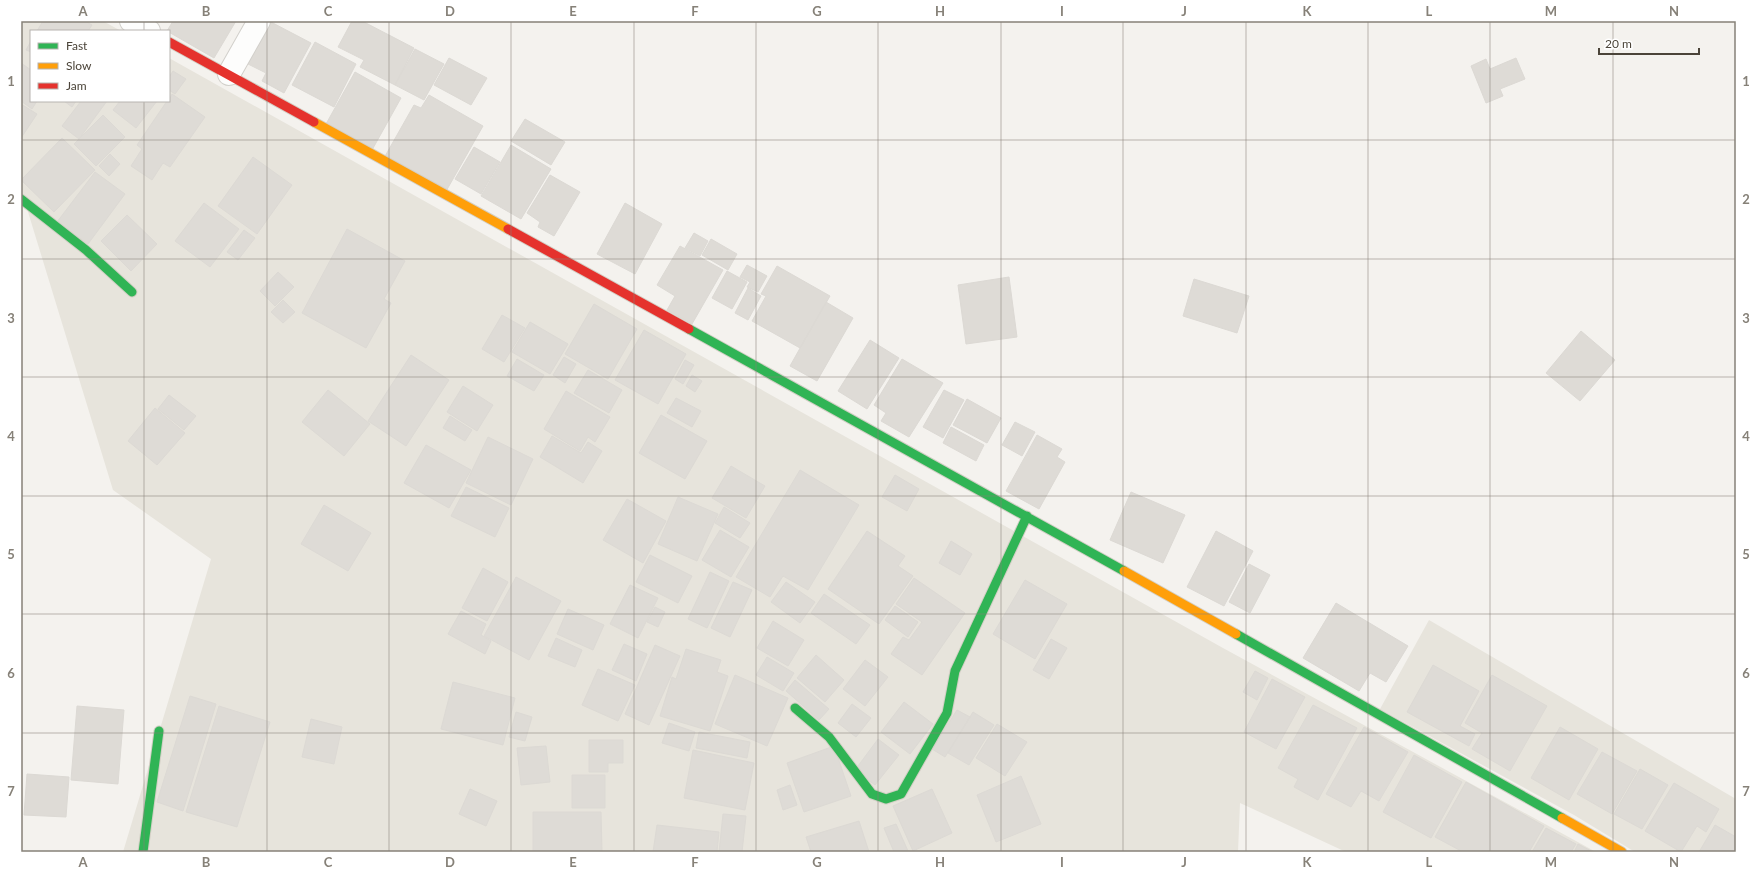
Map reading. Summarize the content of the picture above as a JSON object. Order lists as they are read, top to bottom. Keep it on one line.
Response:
{"legend":["Fast","Slow","Jam"],"scale_bar":"20 m","grid":{"columns":["A","B","C","D","E","F","G","H","I","J","K","L","M","N"],"rows":["1","2","3","4","5","6","7"]}}
